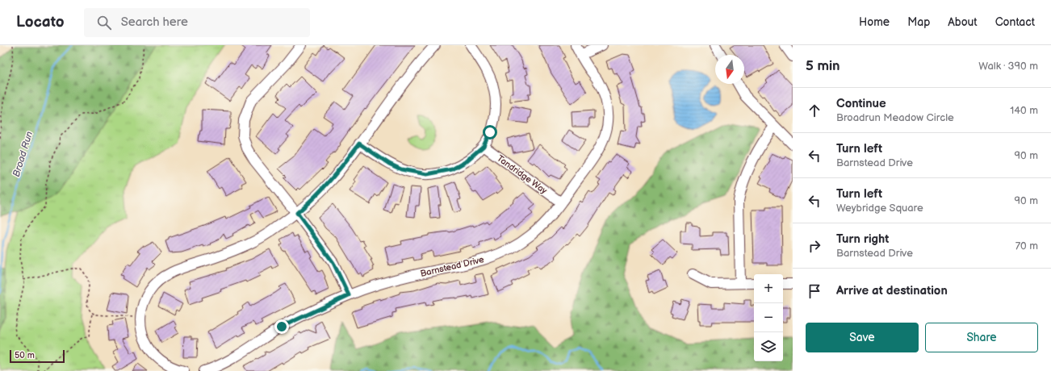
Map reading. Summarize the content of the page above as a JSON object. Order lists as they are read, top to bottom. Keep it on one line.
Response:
{"streets":{"street":["Tandridge Way","Barnstead Drive"]},"crossings":[["Tandridge Way","Barnstead Drive"]],"water":["Broad Run"],"scale_bar":"50 m","north":"bottom","page":{"header":"Locato","search":"Search here","nav":["Home","Map","About","Contact"],"heading":["5 min","Walk · 390 m"],"list":[["Continue","Broadrun Meadow Circle","140 m"],["Turn left","Barnstead Drive","90 m"],["Turn left","Weybridge Square","90 m"],["Turn right","Barnstead Drive","70 m"],"Arrive at destination"],"map_buttons":["+","−"],"buttons":["Save","Share"],"scale":"50 m"}}
